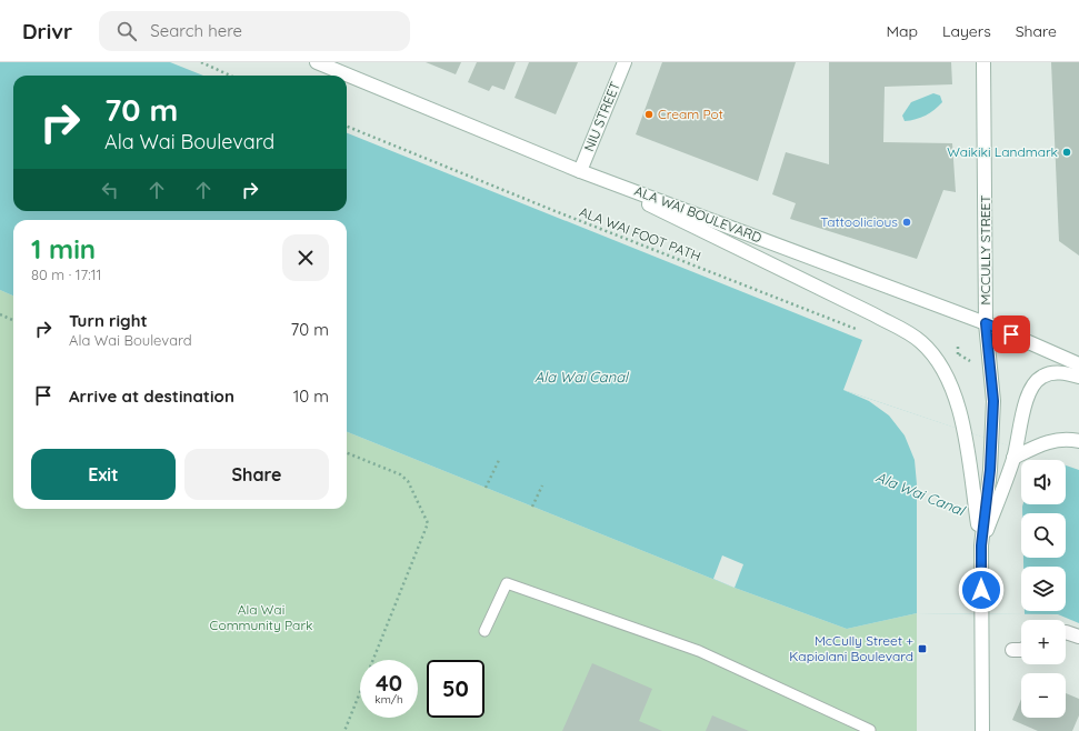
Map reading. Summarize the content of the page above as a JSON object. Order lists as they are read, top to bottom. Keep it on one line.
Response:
{"streets":{"main road":["NIU STREET","ALA WAI BOULEVARD","MCCULLY STREET"],"path":["ALA WAI FOOT PATH"]},"crossings":[["NIU STREET","ALA WAI BOULEVARD"],["ALA WAI BOULEVARD","MCCULLY STREET"]],"water":["Ala Wai Canal"],"parks":["Ala Wai Community Park"],"places":{"other":["Cream Pot","Waikiki Landmark","Tattoolicious"],"transit":["McCully Street + Kapiolani Boulevard"]},"page":{"header":"Drivr","search":"Search here","nav":["Map","Layers","Share"],"turn":["70 m","Ala Wai Boulevard"],"heading":["1 min","80 m · 17:11"],"list":[{"name":"Turn right","note":"Ala Wai Boulevard","value":"70 m"},{"name":"Arrive at destination","value":"10 m"}],"buttons":["Exit","Share"],"map_buttons":["+","−"],"speed":"40 km/h","limit":"50"}}
